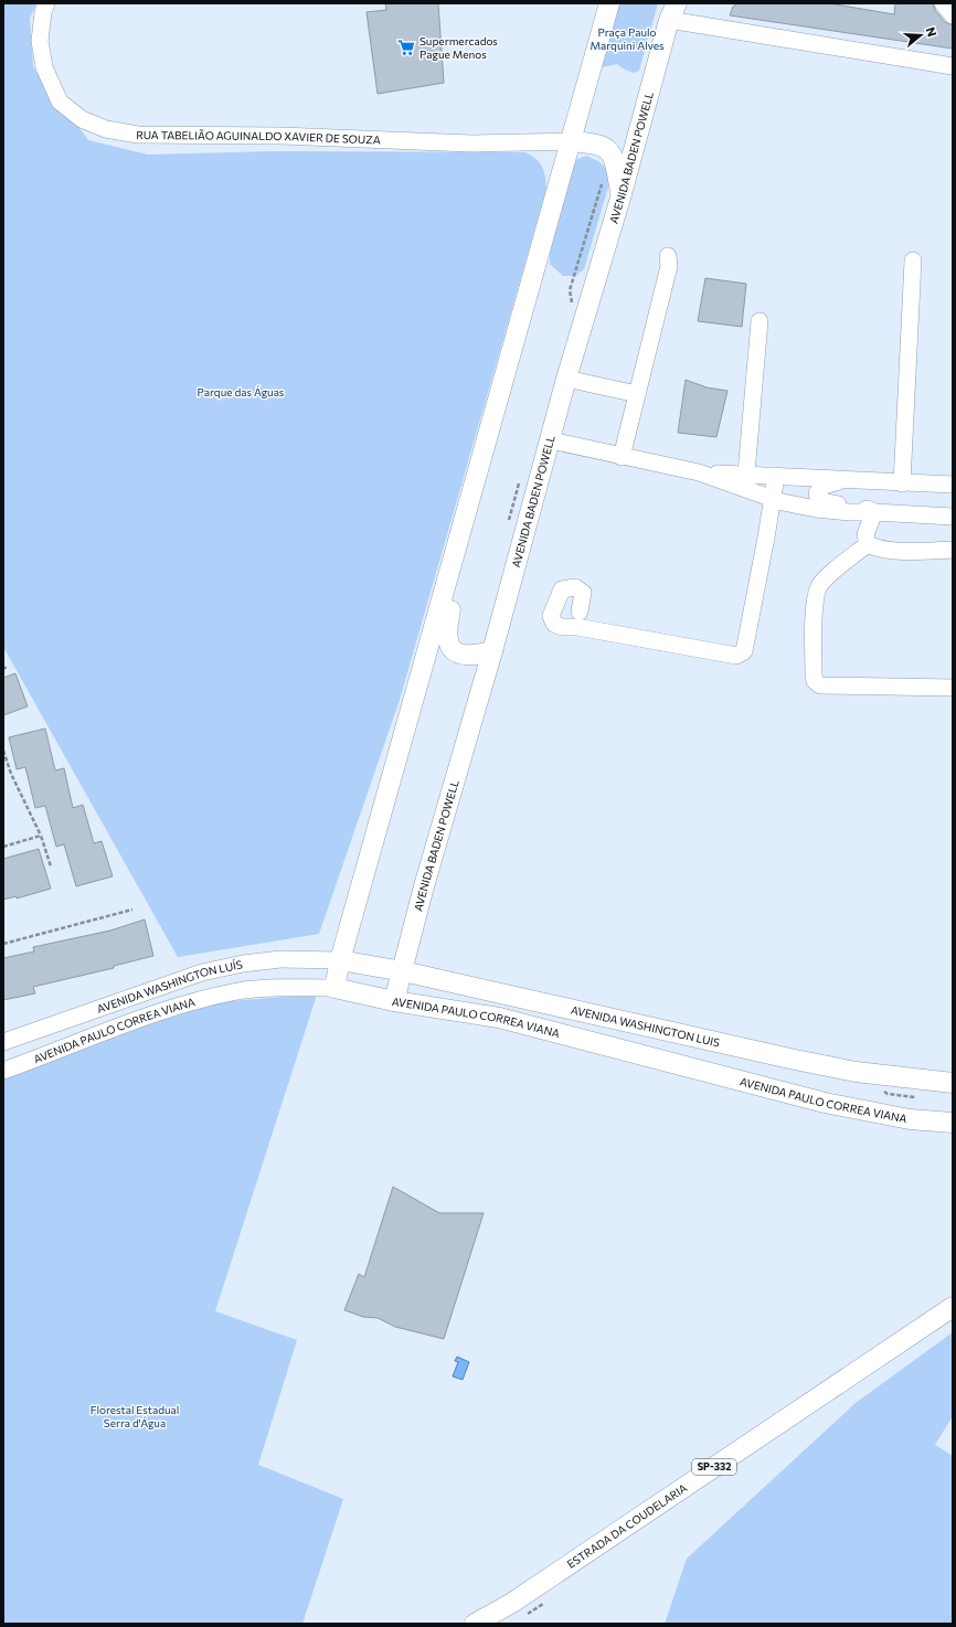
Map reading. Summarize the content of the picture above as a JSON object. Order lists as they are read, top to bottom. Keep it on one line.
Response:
{"streets":{"main road":["AVENIDA BADEN POWELL","AVENIDA PAULO CORREA VIANA","AVENIDA WASHINGTON LUIS","SP-332","ESTRADA DA COUDELARIA"],"street":["RUA TABELIÃO AGUINALDO XAVIER DE SOUZA","AVENIDA WASHINGTON LUÍS"]},"crossings":[["AVENIDA BADEN POWELL","AVENIDA PAULO CORREA VIANA"],["AVENIDA BADEN POWELL","AVENIDA WASHINGTON LUIS"],["AVENIDA WASHINGTON LUÍS","AVENIDA WASHINGTON LUIS"]],"parks":["Praça Paulo Marquini Alves","Parque das Águas","Florestal Estadual Serra d'Água"],"places":{"supermarket":["Supermercados Pague Menos"]},"north":"right"}
